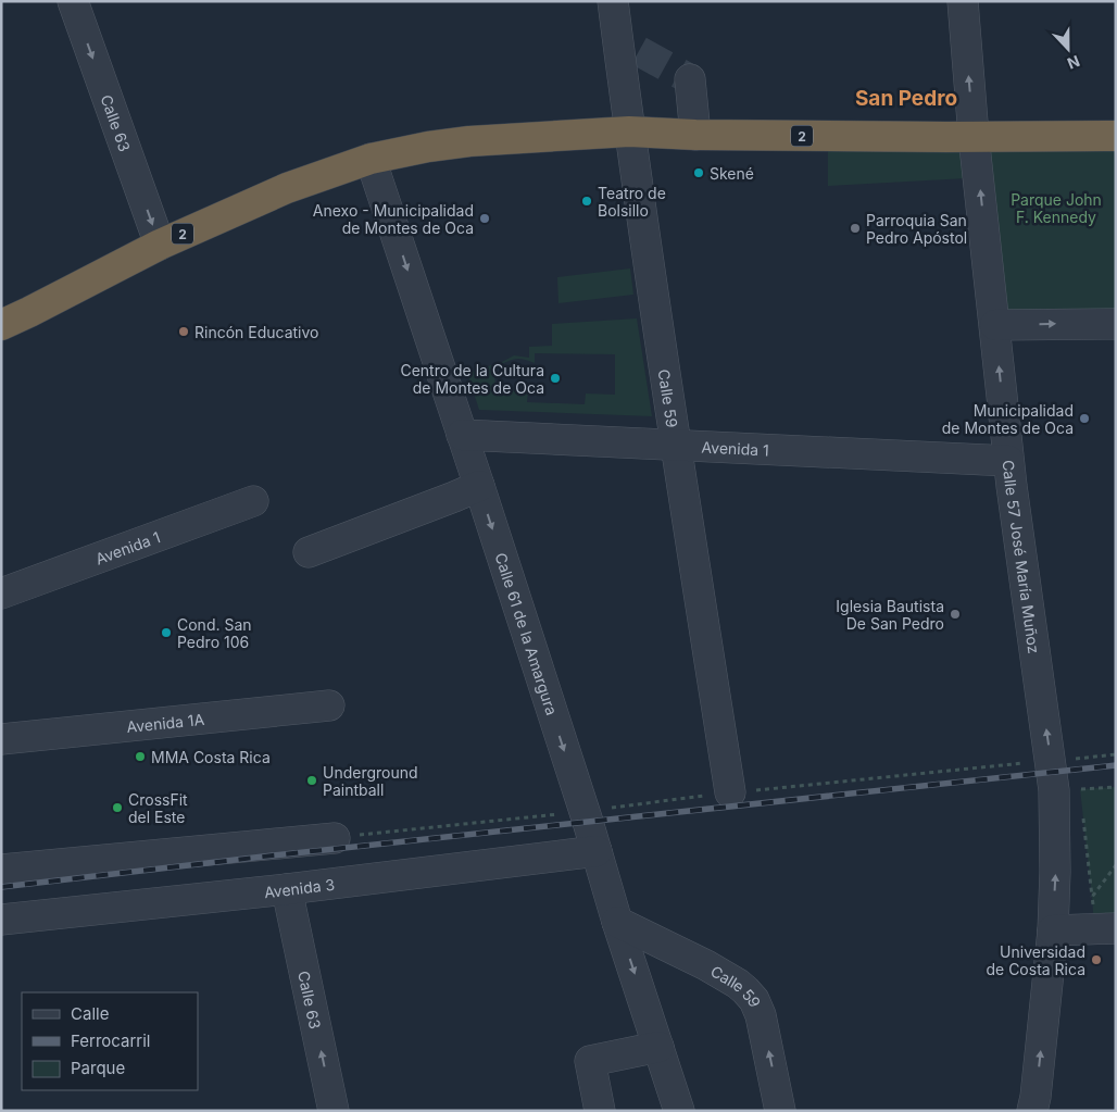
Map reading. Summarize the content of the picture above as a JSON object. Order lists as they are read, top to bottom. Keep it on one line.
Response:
{"streets":{"highway":["2"],"street":["Calle 63","Calle 59","Avenida 1","Calle 57 José María Muñoz","Calle 61 de la Amargura","Avenida 1A","Avenida 3"]},"crossings":[["Calle 63","2"],["Calle 63","Avenida 3"],["2","Calle 59"],["2","Calle 57 José María Muñoz"],["2","Calle 61 de la Amargura"],["Calle 59","Avenida 1"],["Calle 59","Calle 61 de la Amargura"],["Avenida 1","Calle 57 José María Muñoz"],["Avenida 1","Calle 61 de la Amargura"],["Calle 61 de la Amargura","Avenida 3"]],"one_way":["Calle 57 José María Muñoz","Calle 61 de la Amargura"],"districts":["San Pedro"],"parks":["Parque John F. Kennedy"],"places":["Skené","Teatro de Bolsillo","Anexo - Municipalidad de Montes de Oca","Parroquia San Pedro Apóstol","Rincón Educativo","Centro de la Cultura de Montes de Oca","Municipalidad de Montes de Oca","Iglesia Bautista De San Pedro","Cond. San Pedro 106","MMA Costa Rica","Underground Paintball","CrossFit del Este","Universidad de Costa Rica"],"legend":["Calle","Ferrocarril","Parque"],"north":"bottom"}
